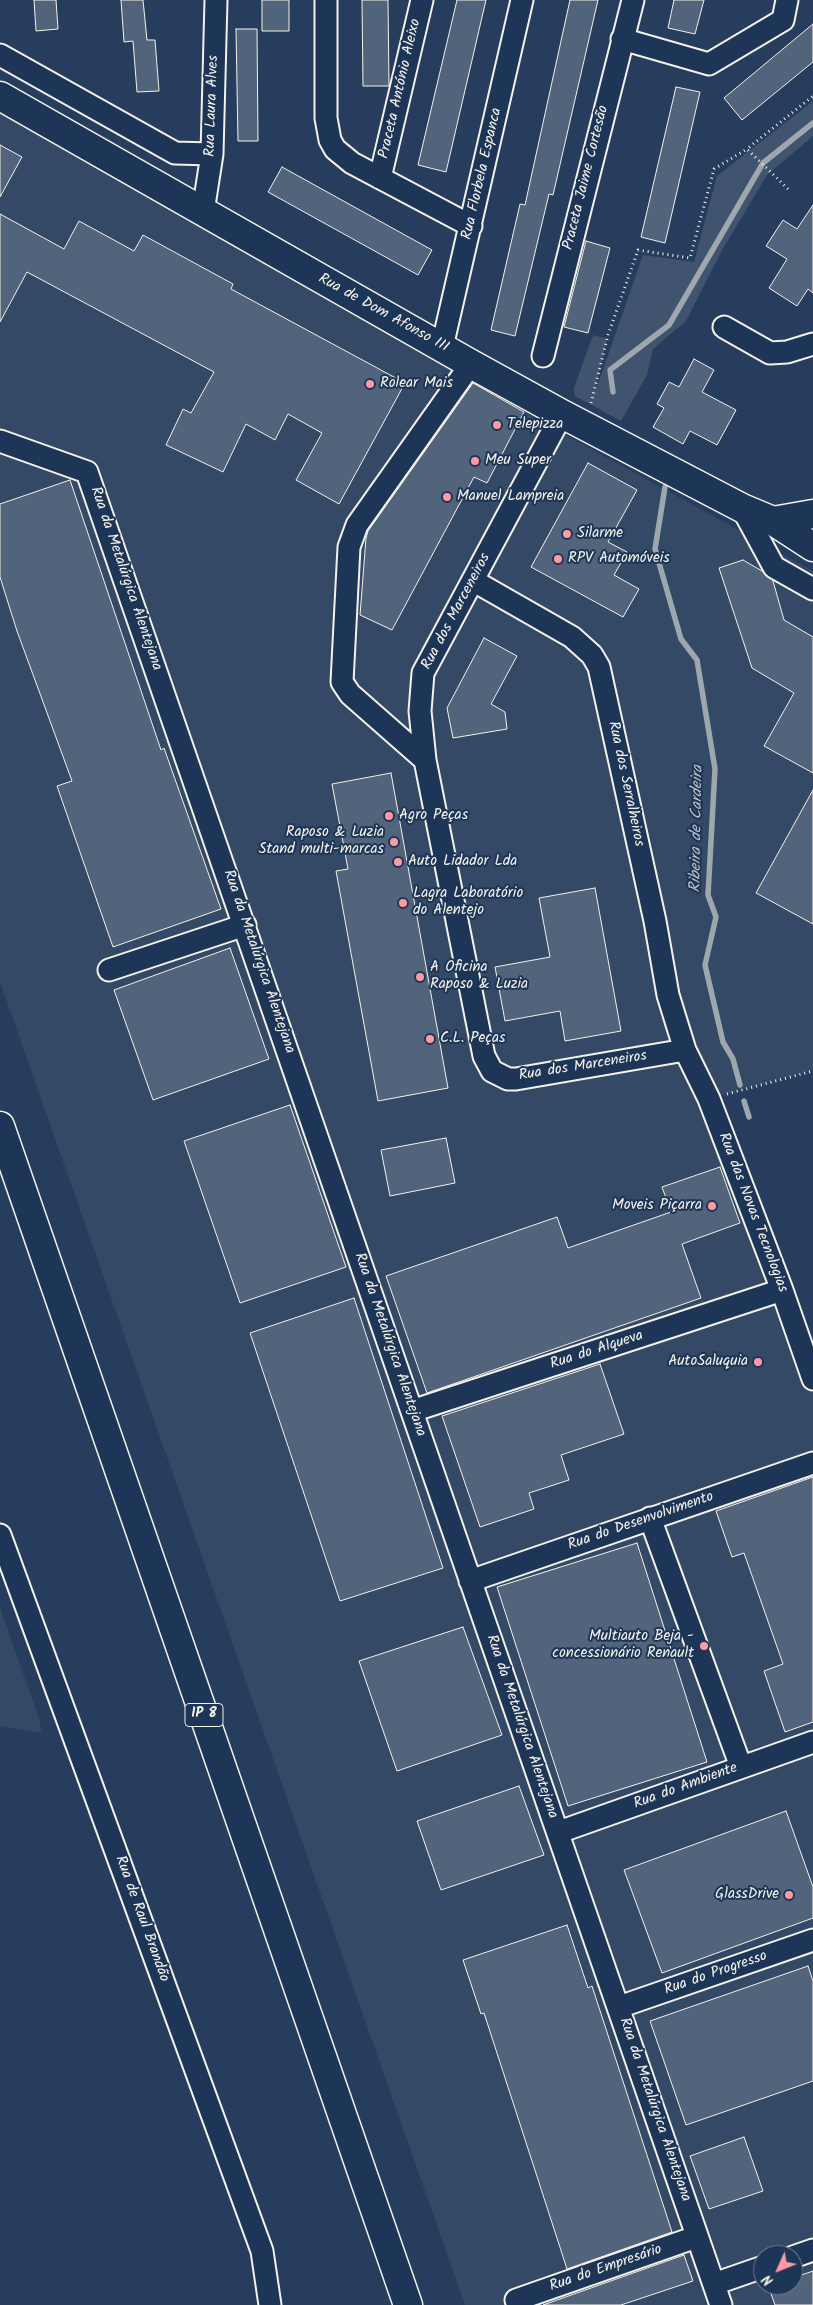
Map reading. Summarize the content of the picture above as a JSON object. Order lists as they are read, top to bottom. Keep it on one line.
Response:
{"streets":{"main road":["Rua de Dom Afonso III","IP 8"],"street":["Praceta António Aleixo","Rua Laura Alves","Rua Florbela Espanca","Praceta Jaime Cortesão","Rua da Metalúrgica Alentejana","Rua dos Marceneiros","Rua dos Serralheiros","Rua das Novas Tecnologias","Rua do Alqueva","Rua do Desenvolvimento","Rua do Ambiente","Rua de Raul Brandão","Rua do Progresso","Rua do Empresário"]},"crossings":[["Rua Laura Alves","Rua de Dom Afonso III"],["Rua Florbela Espanca","Rua de Dom Afonso III"],["Rua de Dom Afonso III","Rua dos Marceneiros"],["Rua da Metalúrgica Alentejana","Rua do Alqueva"],["Rua da Metalúrgica Alentejana","Rua do Desenvolvimento"],["Rua da Metalúrgica Alentejana","Rua do Ambiente"],["Rua da Metalúrgica Alentejana","Rua do Progresso"],["Rua da Metalúrgica Alentejana","Rua do Empresário"],["Rua dos Marceneiros","Rua dos Serralheiros"],["Rua dos Marceneiros","Rua das Novas Tecnologias"],["Rua dos Serralheiros","Rua das Novas Tecnologias"],["Rua das Novas Tecnologias","Rua do Alqueva"]],"water":["Ribeira de Cardeira"],"places":["Rolear Mais","Telepizza","Meu Super","Manuel Lampreia","Silarme","RPV Automóveis","Agro Peças","Raposo & Luzia Stand multi-marcas","Auto Lidador Lda","Lagra Laboratório do Alentejo","A Oficina Raposo & Luzia","C.L. Peças","Moveis Piçarra","AutoSaluquia","Multiauto Beja - concessionário Renault","GlassDrive"],"north":"bottom left"}
